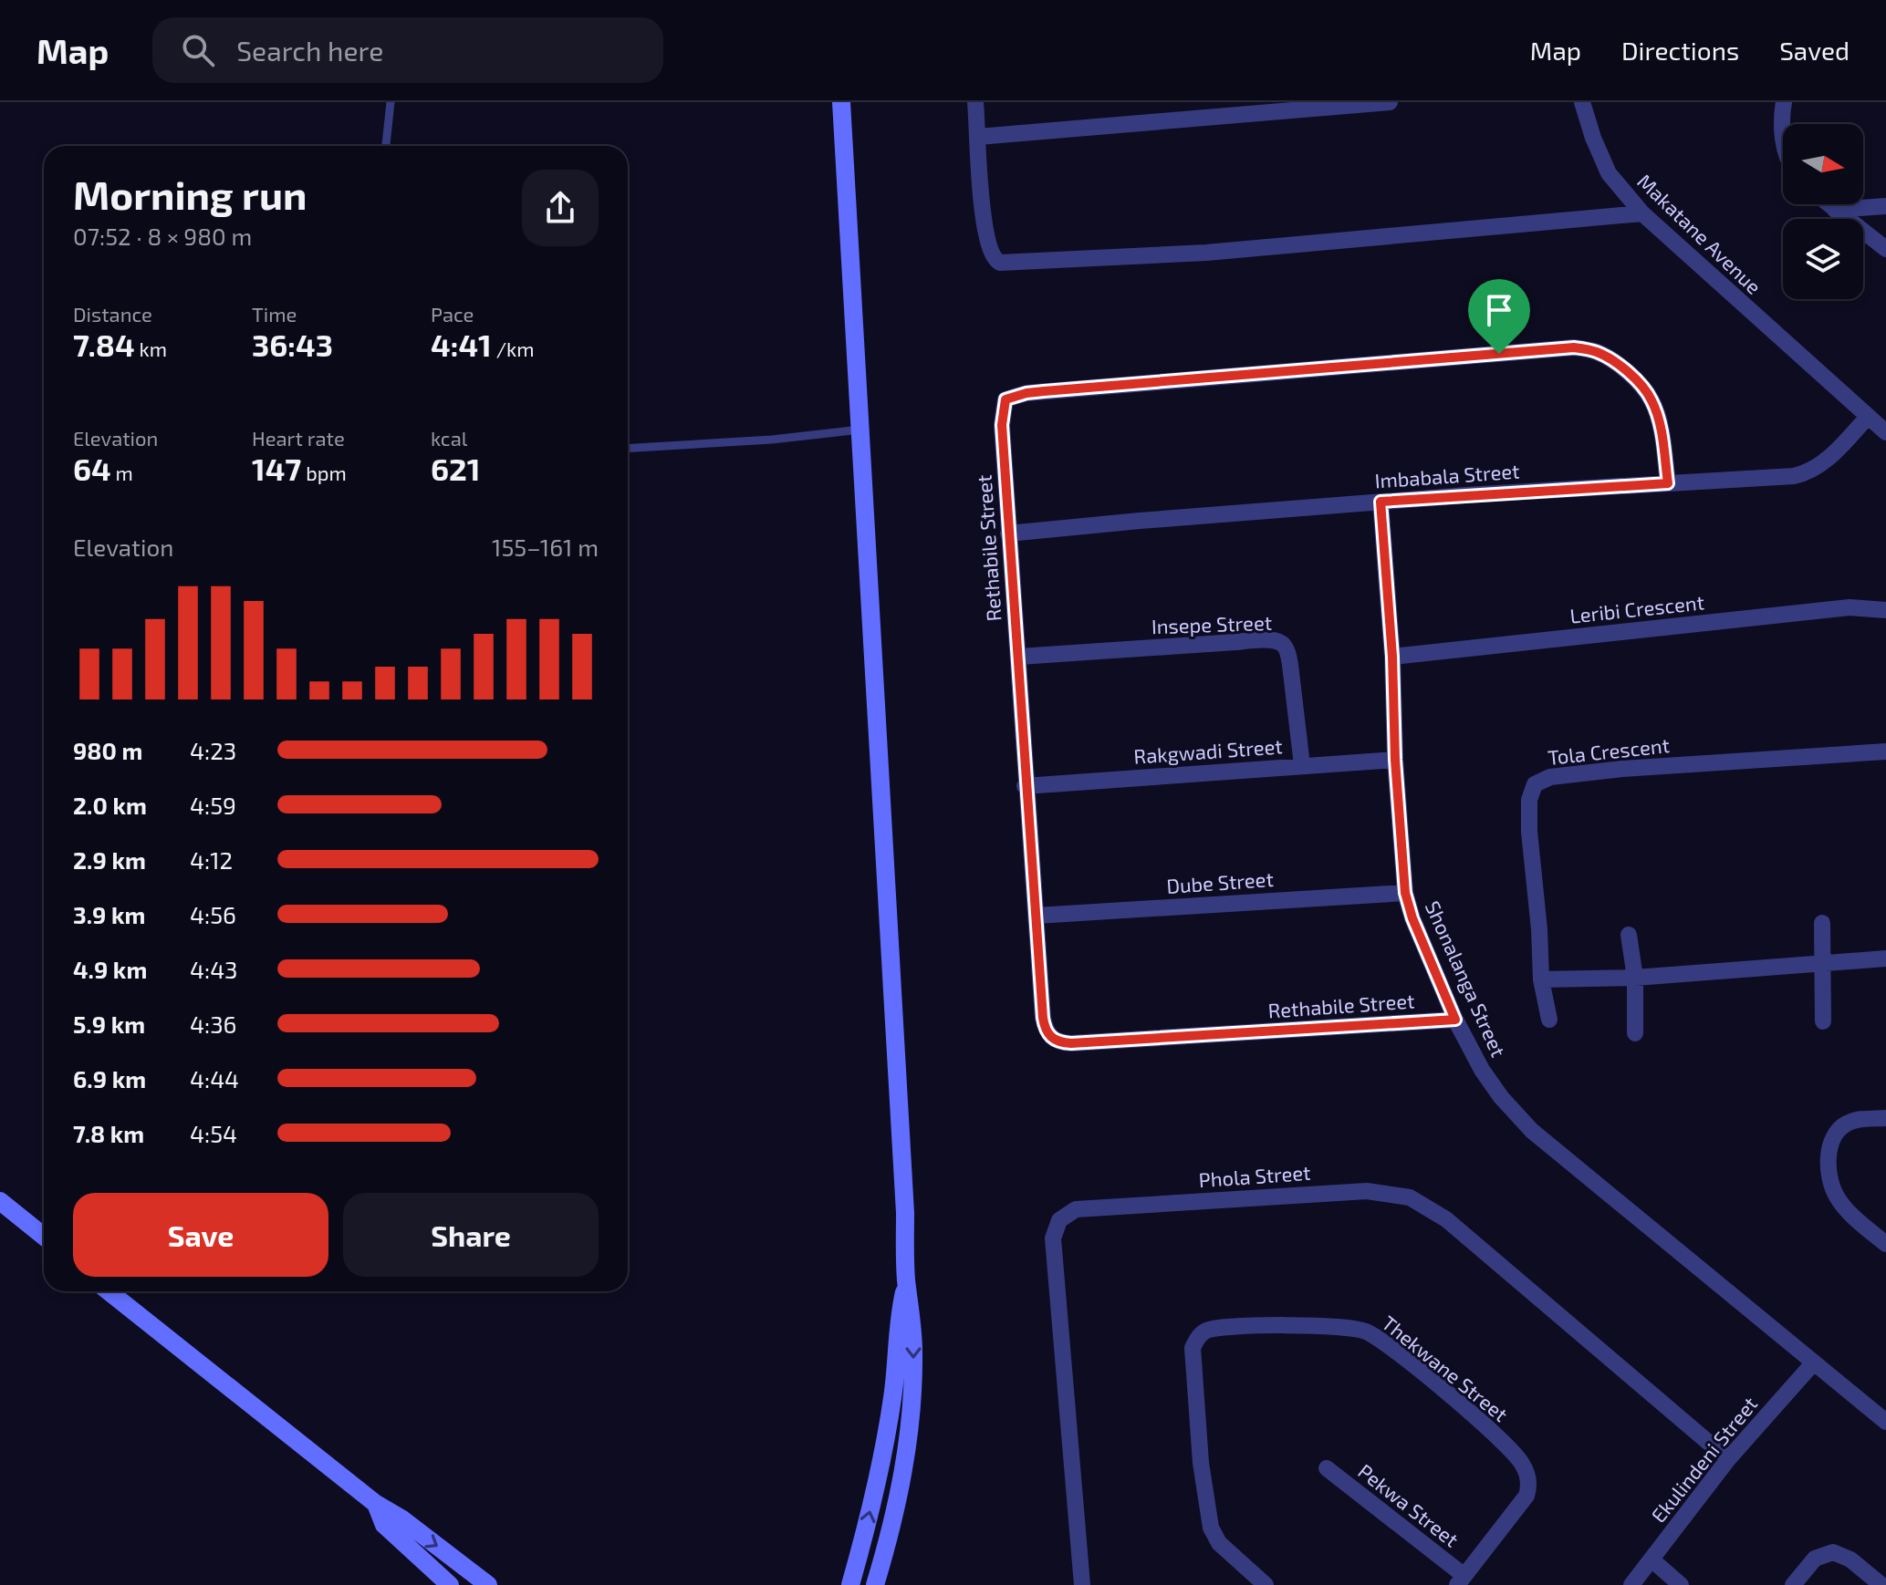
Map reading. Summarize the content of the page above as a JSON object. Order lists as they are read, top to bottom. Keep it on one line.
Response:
{"streets":{"street":["Makatane Avenue","Imbabala Street","Rethabile Street","Leribi Crescent","Insepe Street","Rakgwadi Street","Tola Crescent","Dube Street","Shonalanga Street","Phola Street","Thekwane Street","Ekulindeni Street","Pekwa Street"]},"crossings":[["Makatane Avenue","Imbabala Street"],["Imbabala Street","Rethabile Street"],["Imbabala Street","Shonalanga Street"],["Rethabile Street","Insepe Street"],["Rethabile Street","Rakgwadi Street"],["Rethabile Street","Dube Street"],["Rethabile Street","Shonalanga Street"],["Leribi Crescent","Shonalanga Street"],["Insepe Street","Rakgwadi Street"],["Rakgwadi Street","Shonalanga Street"],["Dube Street","Shonalanga Street"],["Shonalanga Street","Ekulindeni Street"],["Phola Street","Ekulindeni Street"],["Thekwane Street","Pekwa Street"]],"north":"right","page":{"header":"Map","search":"Search here","nav":["Map","Directions","Saved"],"heading":["Morning run","07:52 · 8 × 980 m"],"stats":[["Distance","7.84 km"],["Time","36:43"],["Pace","4:41 /km"],["Elevation","64 m"],["Heart rate","147 bpm"],["kcal","621"]],"chart":["Elevation","155–161 m"],"list":[{"name":"980 m","note":"4:23"},{"name":"2.0 km","note":"4:59"},{"name":"2.9 km","note":"4:12"},{"name":"3.9 km","note":"4:56"},{"name":"4.9 km","note":"4:43"},{"name":"5.9 km","note":"4:36"},{"name":"6.9 km","note":"4:44"},{"name":"7.8 km","note":"4:54"}],"buttons":["Save","Share"]}}
